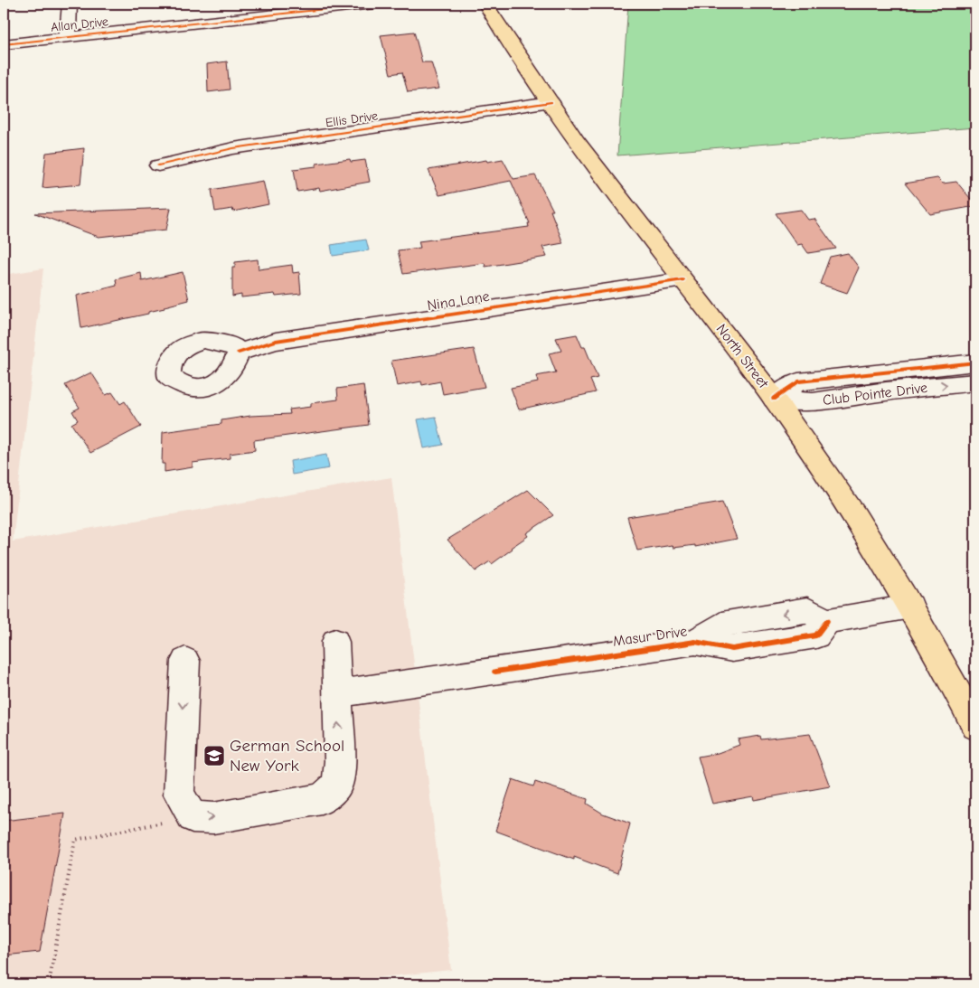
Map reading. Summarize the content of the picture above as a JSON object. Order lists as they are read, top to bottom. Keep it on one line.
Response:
{"streets":{"main road":["North Street"],"street":["Allan Drive","Ellis Drive","Nina Lane","Club Pointe Drive","Masur Drive"]},"crossings":[["Ellis Drive","North Street"],["Nina Lane","North Street"],["North Street","Club Pointe Drive"],["North Street","Masur Drive"]],"places":{"school or university":["German School New York"]}}
